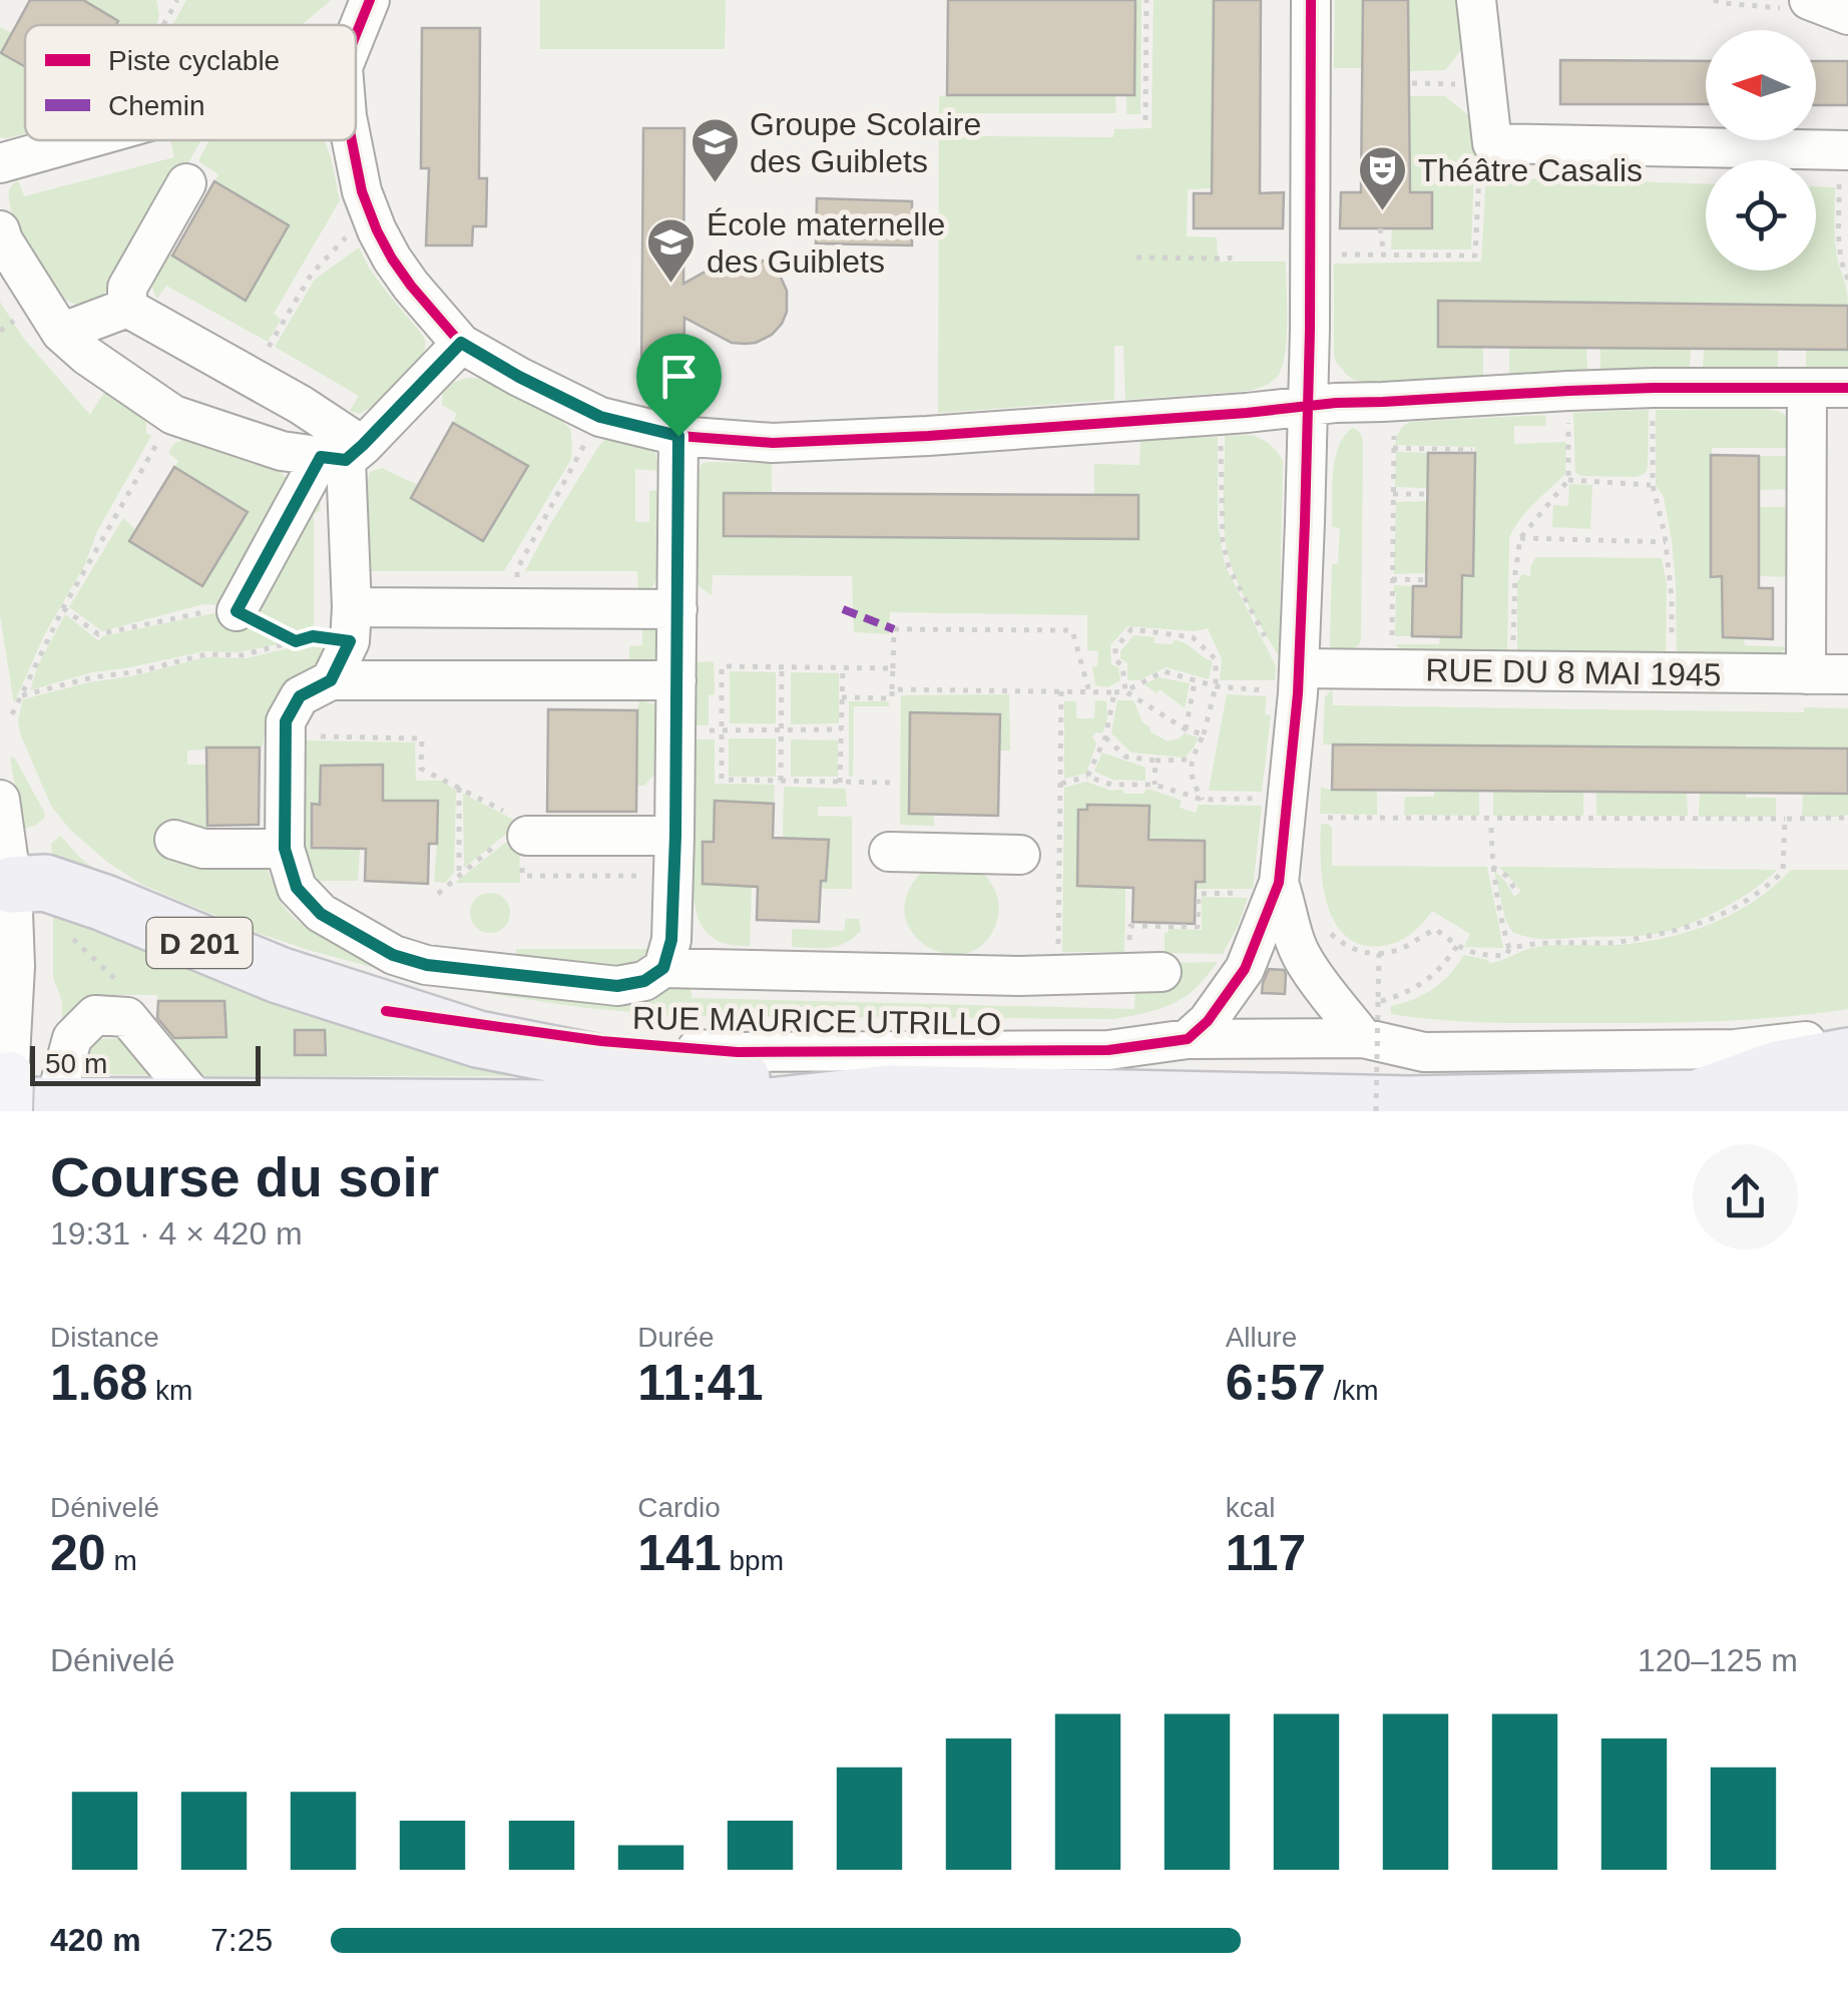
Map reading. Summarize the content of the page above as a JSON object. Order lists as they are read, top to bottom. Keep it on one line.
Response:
{"streets":{"highway":["D 201"],"street":["RUE DU 8 MAI 1945","RUE MAURICE UTRILLO"]},"crossings":[["D 201","RUE MAURICE UTRILLO"]],"places":{"school or university":["Groupe Scolaire des Guiblets","École maternelle des Guiblets"],"theatre":["Théâtre Casalis"]},"legend":["Piste cyclable","Chemin"],"scale_bar":"50 m","north":"left","page":{"scale":"50 m","heading":["Course du soir","19:31 · 4 × 420 m"],"stats":[["Distance","1.68 km"],["Durée","11:41"],["Allure","6:57 /km"],["Dénivelé","20 m"],["Cardio","141 bpm"],["kcal","117"]],"chart":["Dénivelé","120–125 m"],"list":[{"name":"420 m","note":"7:25"}]}}
